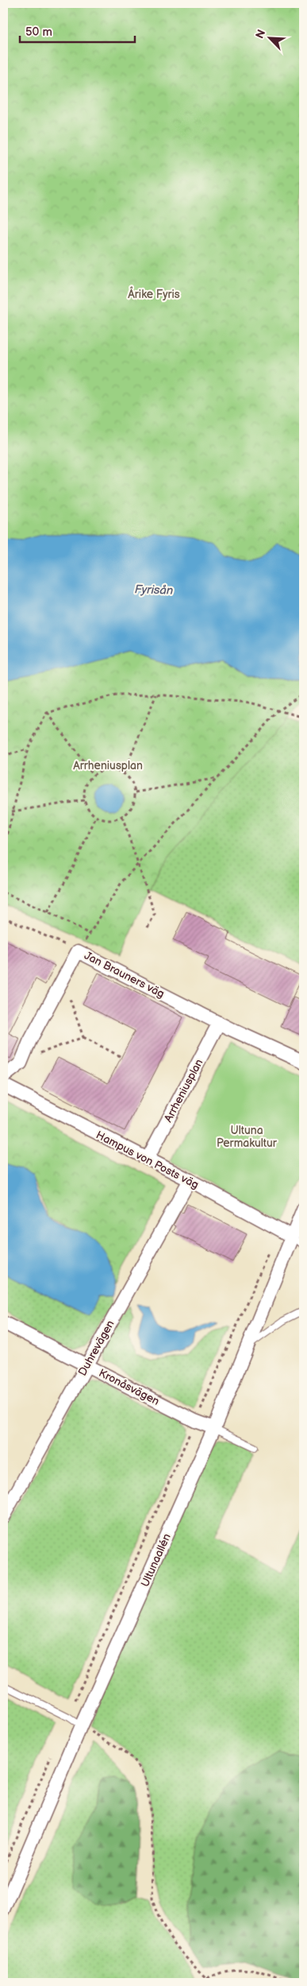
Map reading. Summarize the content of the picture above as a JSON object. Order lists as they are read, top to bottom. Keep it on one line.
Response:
{"streets":{"street":["Jan Brauners väg","Arrheniusplan","Hampus von Posts väg","Duhrevägen","Kronåsvägen","Ultunaallén"]},"crossings":[["Jan Brauners väg","Arrheniusplan"],["Arrheniusplan","Hampus von Posts väg"],["Hampus von Posts väg","Duhrevägen"],["Hampus von Posts väg","Ultunaallén"],["Duhrevägen","Kronåsvägen"],["Kronåsvägen","Ultunaallén"]],"water":["Fyrisån"],"parks":["Årike Fyris","Arrheniusplan","Ultuna Permakultur"],"scale_bar":"50 m","north":"top left"}
